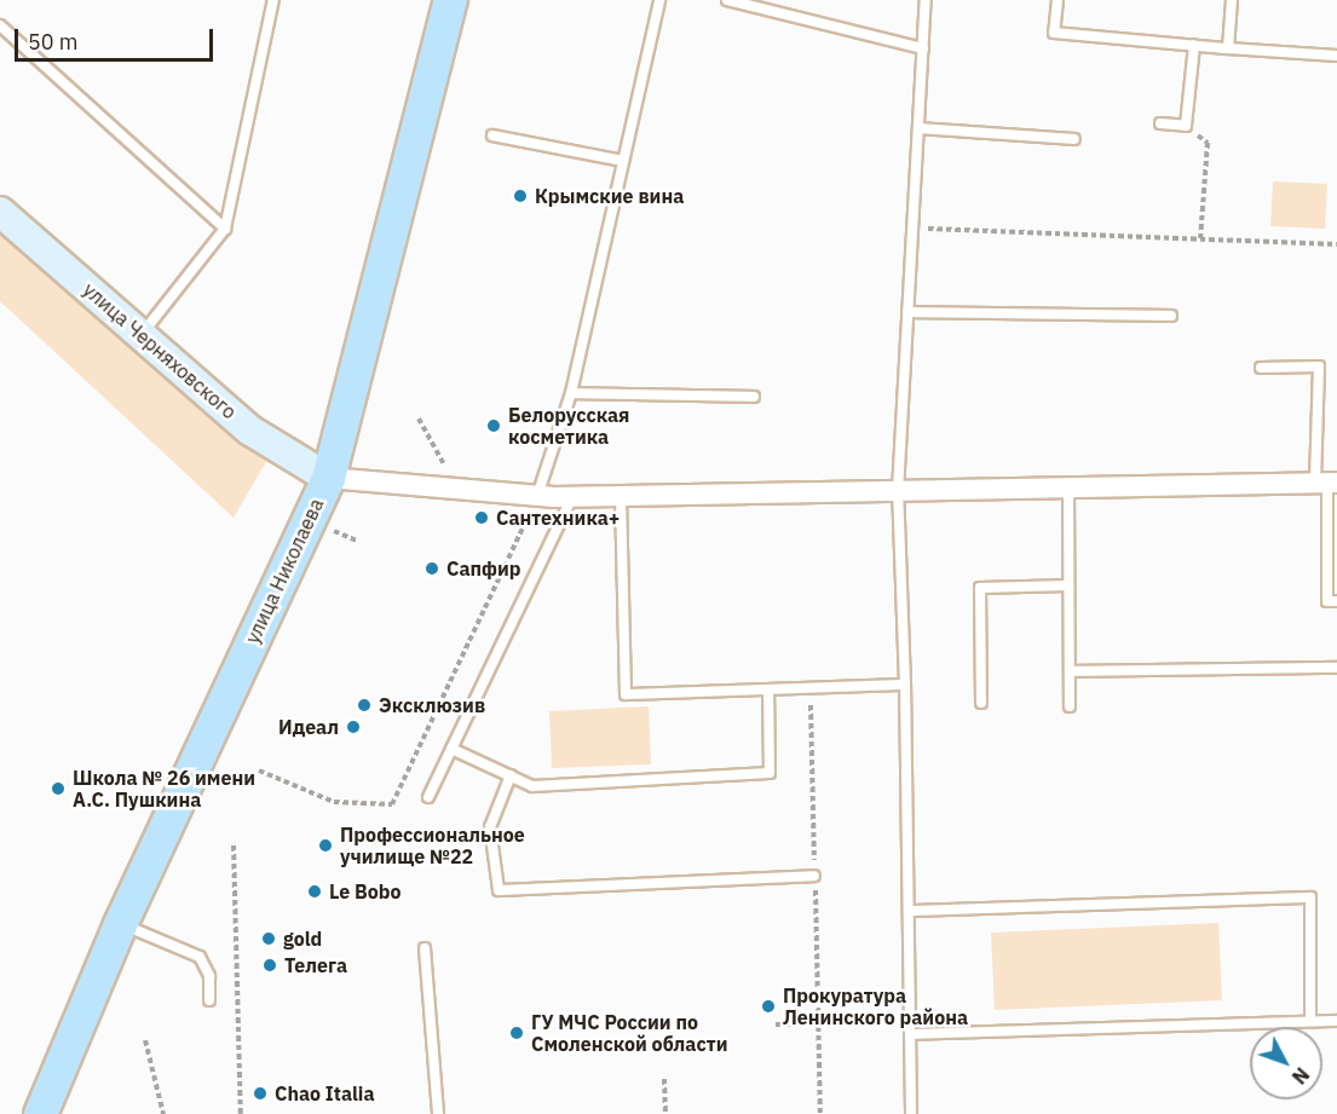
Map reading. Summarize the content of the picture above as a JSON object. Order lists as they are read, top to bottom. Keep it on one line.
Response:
{"streets":{"main road":["улица Николаева"],"street":["улица Черняховского"]},"crossings":[["улица Черняховского","улица Николаева"]],"places":["Крымские вина","Белорусская косметика","Сантехника+","Сапфир","Эксклюзив","Идеал","Школа № 26 имени А.С. Пушкина","Профессиональное училище №22","Le Bobo","gold","Телега","Прокуратура Ленинского района","ГУ МЧС России по Смоленской области","Chao Italia"],"scale_bar":"50 m","north":"bottom right"}
